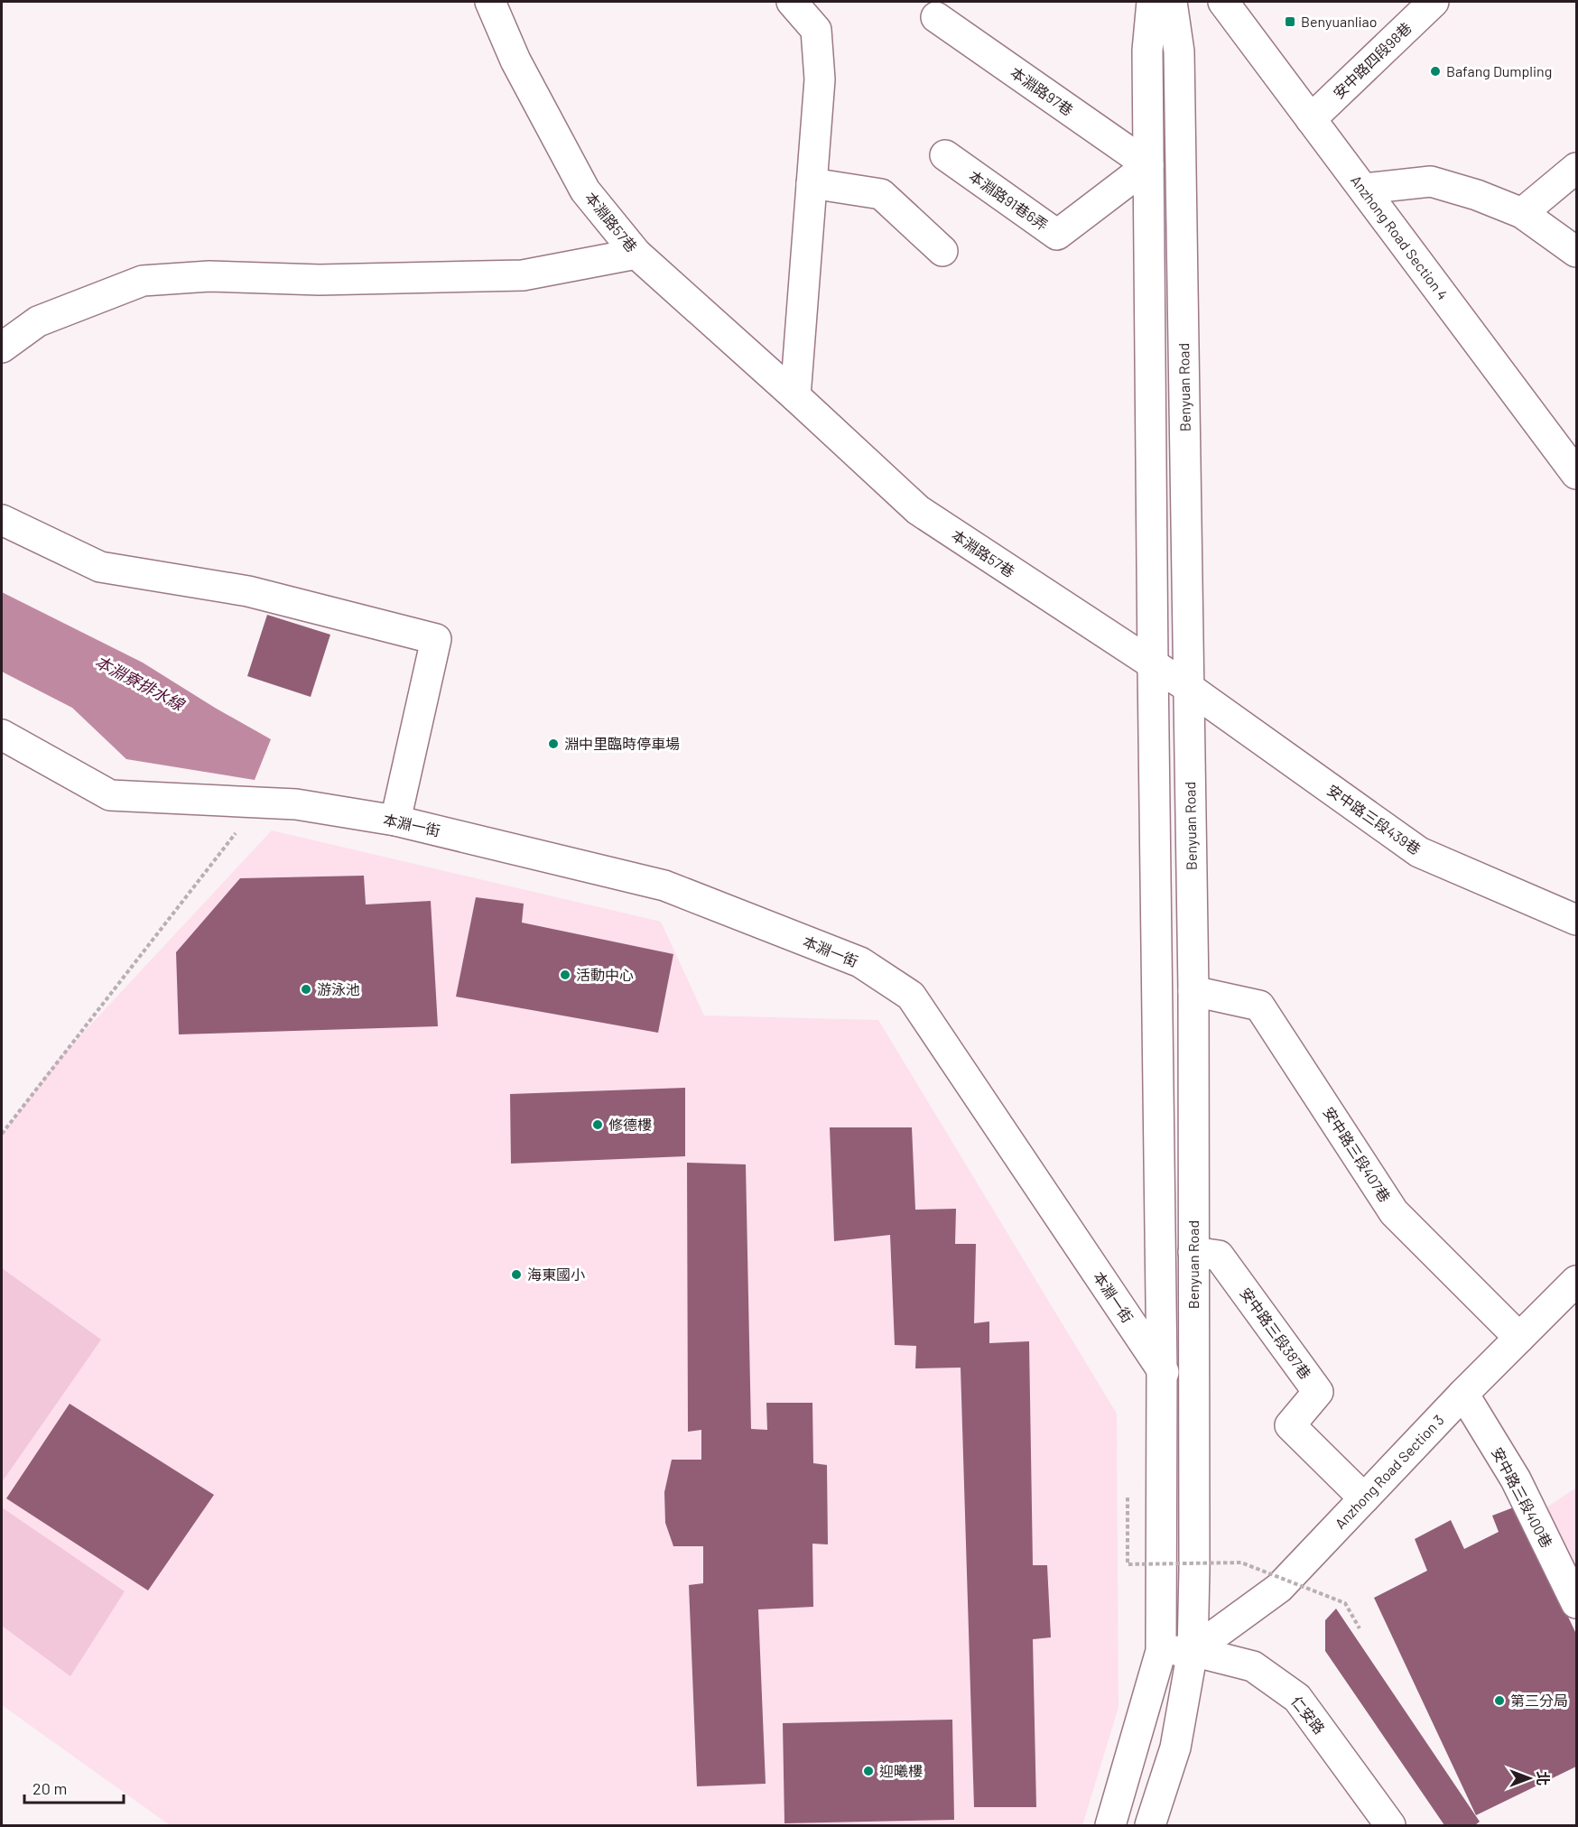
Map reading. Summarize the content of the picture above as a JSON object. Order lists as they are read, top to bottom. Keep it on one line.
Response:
{"streets":{"street":["安中路四段98巷","本淵路97巷","本淵路91巷6弄","本淵路57巷","Anzhong Road Section 4","Benyuan Road","安中路三段439巷","本淵一街","安中路三段407巷","安中路三段387巷","Anzhong Road Section 3","安中路三段400巷","仁安路"]},"crossings":[["安中路四段98巷","Anzhong Road Section 4"],["本淵路97巷","本淵路91巷6弄"],["本淵路57巷","Benyuan Road"],["本淵路57巷","安中路三段439巷"],["Benyuan Road","安中路三段439巷"],["Benyuan Road","本淵一街"],["Benyuan Road","安中路三段407巷"],["Benyuan Road","安中路三段387巷"],["Benyuan Road","Anzhong Road Section 3"],["Benyuan Road","仁安路"],["安中路三段407巷","Anzhong Road Section 3"],["安中路三段387巷","Anzhong Road Section 3"],["Anzhong Road Section 3","安中路三段400巷"],["Anzhong Road Section 3","仁安路"]],"water":["本淵寮排水線"],"places":{"transit":["Benyuanliao"],"other":["Bafang Dumpling","淵中里臨時停車場","活動中心","游泳池","修德樓","海東國小","第三分局","迎曦樓"]},"scale_bar":"20 m","north":"right"}
